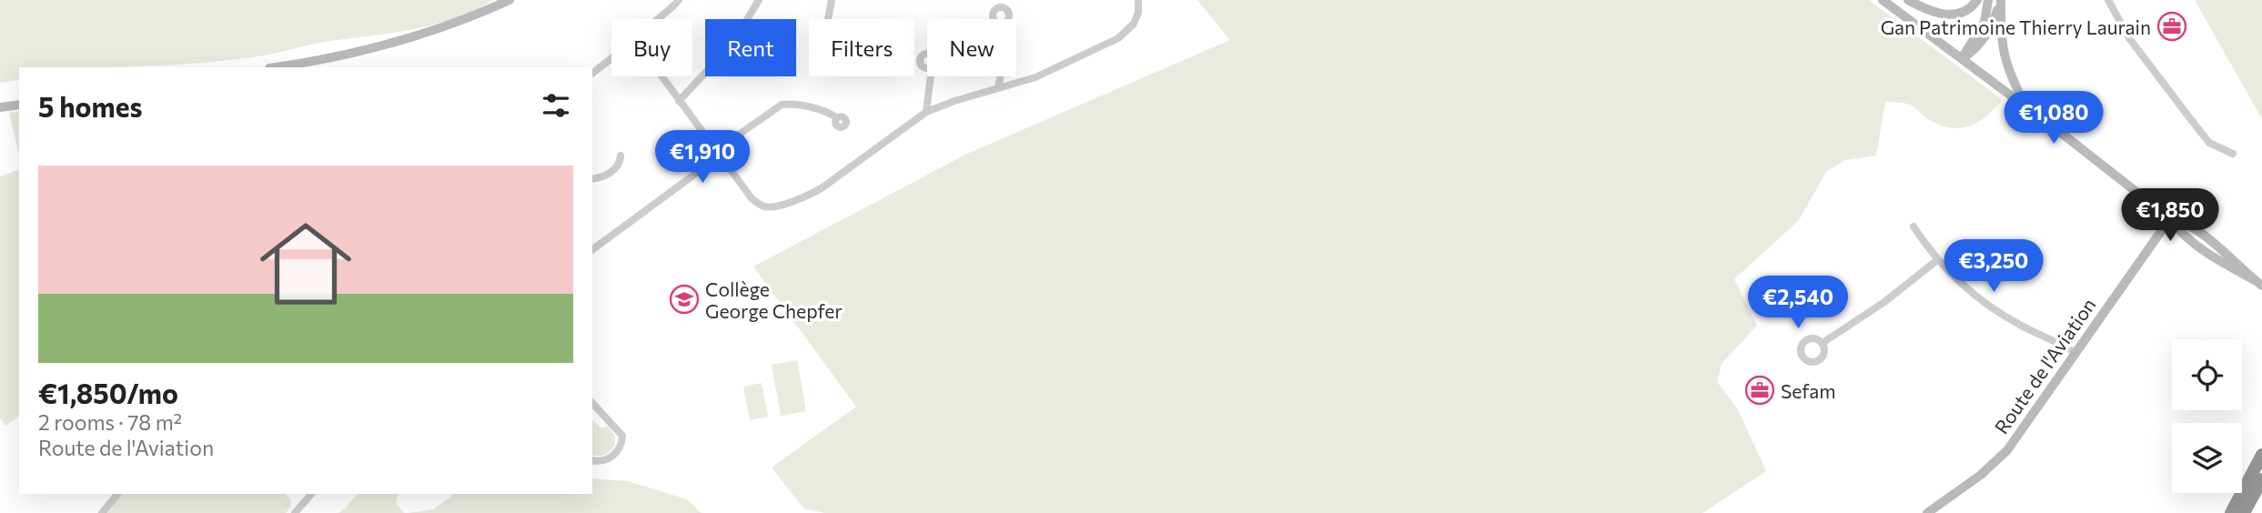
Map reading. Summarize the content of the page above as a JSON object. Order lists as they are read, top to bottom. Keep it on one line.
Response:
{"streets":{"main road":["Route de l'Aviation"]},"places":{"office":["Gan Patrimoine Thierry Laurain","Sefam"],"school or university":["Collège George Chepfer"]},"page":{"chip":["Buy","Rent","Filters","New"],"heading":"5 homes","price":["€1,080","€1,910","€1,850","€3,250","€2,540"],"list":[{"name":"€1,850/mo","note":"2 rooms · 78 m² · Route de l'Aviation"}]}}
